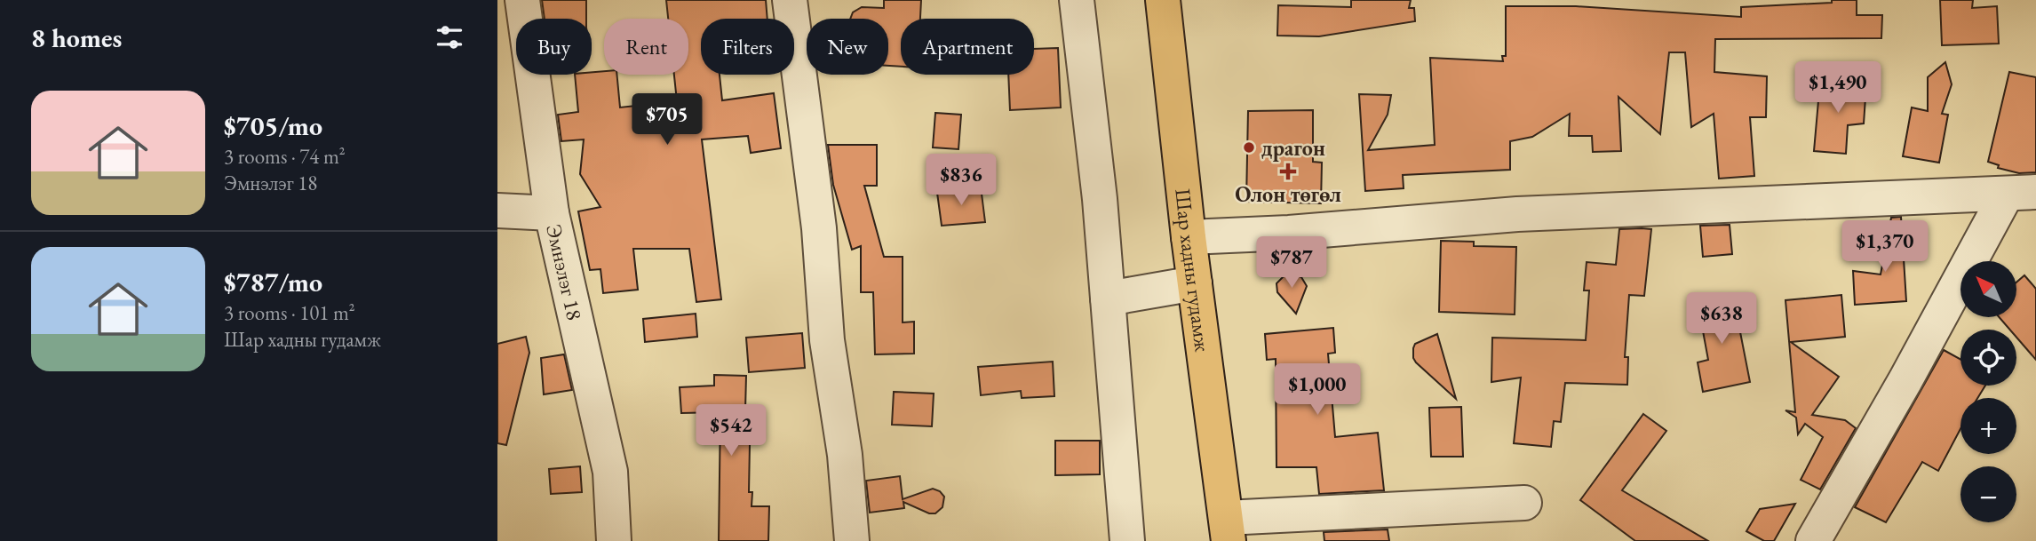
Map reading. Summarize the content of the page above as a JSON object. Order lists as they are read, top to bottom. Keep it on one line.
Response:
{"streets":{"main road":["Шар хадны гудамж"],"street":["Эмнэлэг 18"]},"places":{"other":["драгон"],"health":["Олон төгөл"]},"north":"top left","page":{"heading":"8 homes","chip":["Buy","Rent","Filters","New","Apartment"],"price":["$1,490","$705","$836","$1,370","$787","$638","$1,000","$542"],"list":[{"name":"$705/mo","note":"3 rooms · 74 m² · Эмнэлэг 18"},{"name":"$787/mo","note":"3 rooms · 101 m² · Шар хадны гудамж"}],"map_buttons":["+","−"]}}
